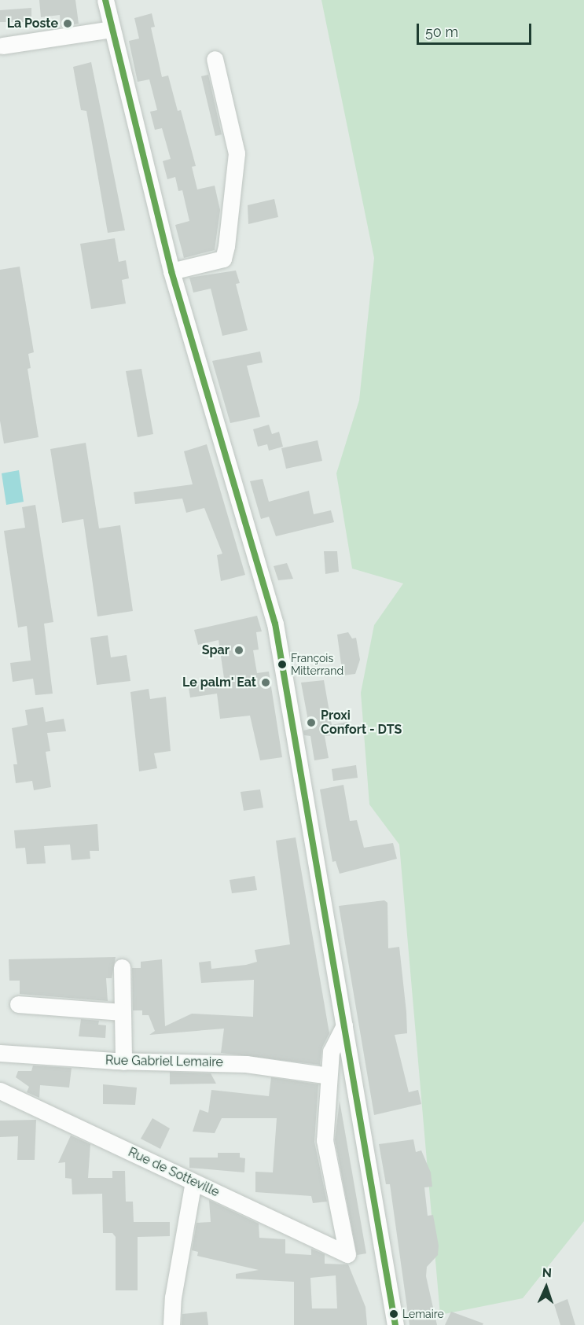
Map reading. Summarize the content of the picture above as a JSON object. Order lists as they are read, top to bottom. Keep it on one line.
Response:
{"streets":{"street":["Rue Gabriel Lemaire","Rue de Sotteville"]},"crossings":[["Rue Gabriel Lemaire","Rue de Sotteville"]],"places":["La Poste","Spar","François Mitterrand","Le palm' Eat","Proxi Confort - DTS","Lemaire"],"scale_bar":"50 m","north":"top"}
